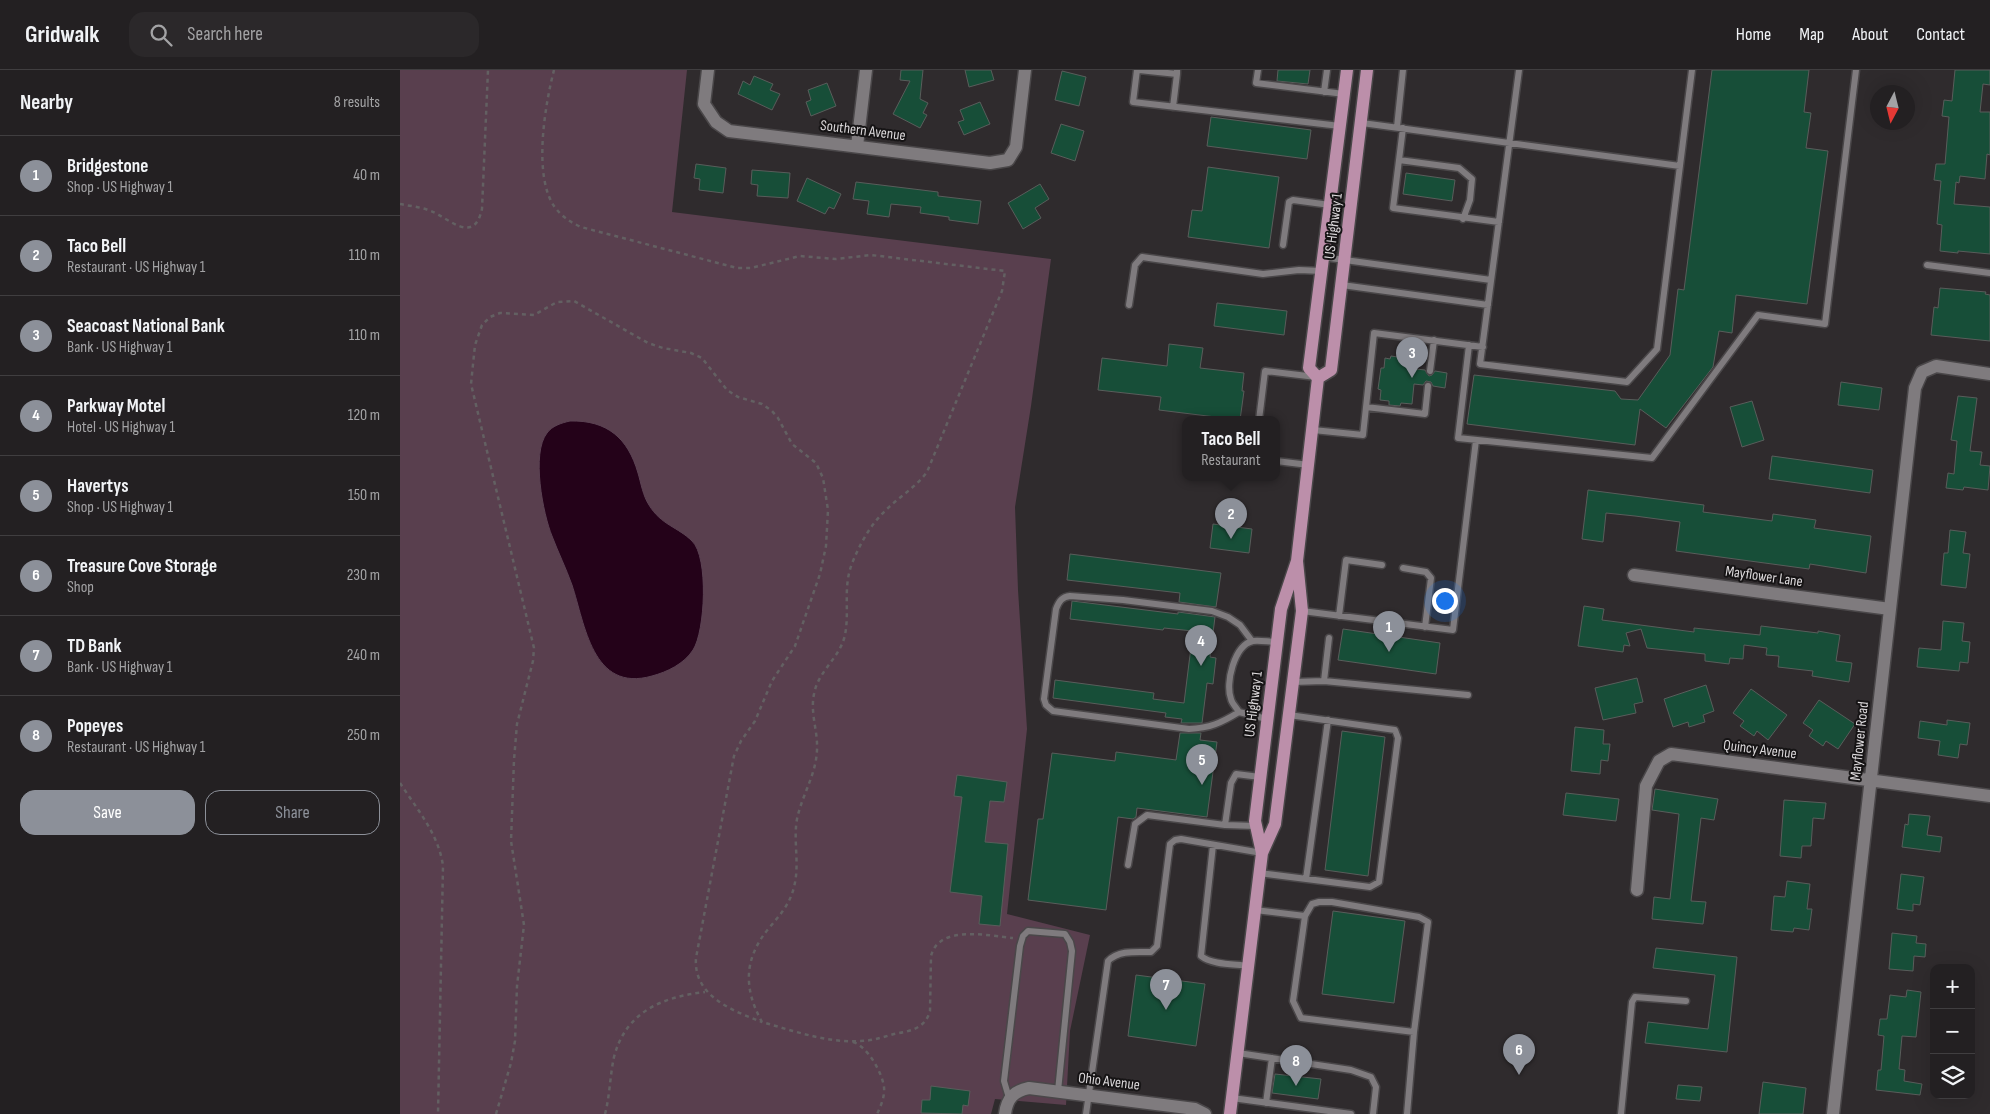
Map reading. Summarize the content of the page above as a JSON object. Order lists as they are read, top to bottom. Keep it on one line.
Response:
{"streets":{"main road":["US Highway 1"],"street":["Southern Avenue","Mayflower Lane","Mayflower Road","Quincy Avenue","Ohio Avenue"]},"crossings":[["Mayflower Lane","Mayflower Road"],["Mayflower Road","Quincy Avenue"]],"north":"bottom","page":{"header":"Gridwalk","search":"Search here","nav":["Home","Map","About","Contact"],"heading":["Nearby","8 results"],"list":[{"mark":"1","name":"Bridgestone","note":"Shop · US Highway 1","value":"40 m"},{"mark":"2","name":"Taco Bell","note":"Restaurant · US Highway 1","value":"110 m"},{"mark":"3","name":"Seacoast National Bank","note":"Bank · US Highway 1","value":"110 m"},{"mark":"4","name":"Parkway Motel","note":"Hotel · US Highway 1","value":"120 m"},{"mark":"5","name":"Havertys","note":"Shop · US Highway 1","value":"150 m"},{"mark":"6","name":"Treasure Cove Storage","note":"Shop","value":"230 m"},{"mark":"7","name":"TD Bank","note":"Bank · US Highway 1","value":"240 m"},{"mark":"8","name":"Popeyes","note":"Restaurant · US Highway 1","value":"250 m"}],"pins":["3","2","1","4","5","7","6","8"],"popup":["Taco Bell","Restaurant"],"buttons":["Save","Share"],"map_buttons":["+","−"]}}
